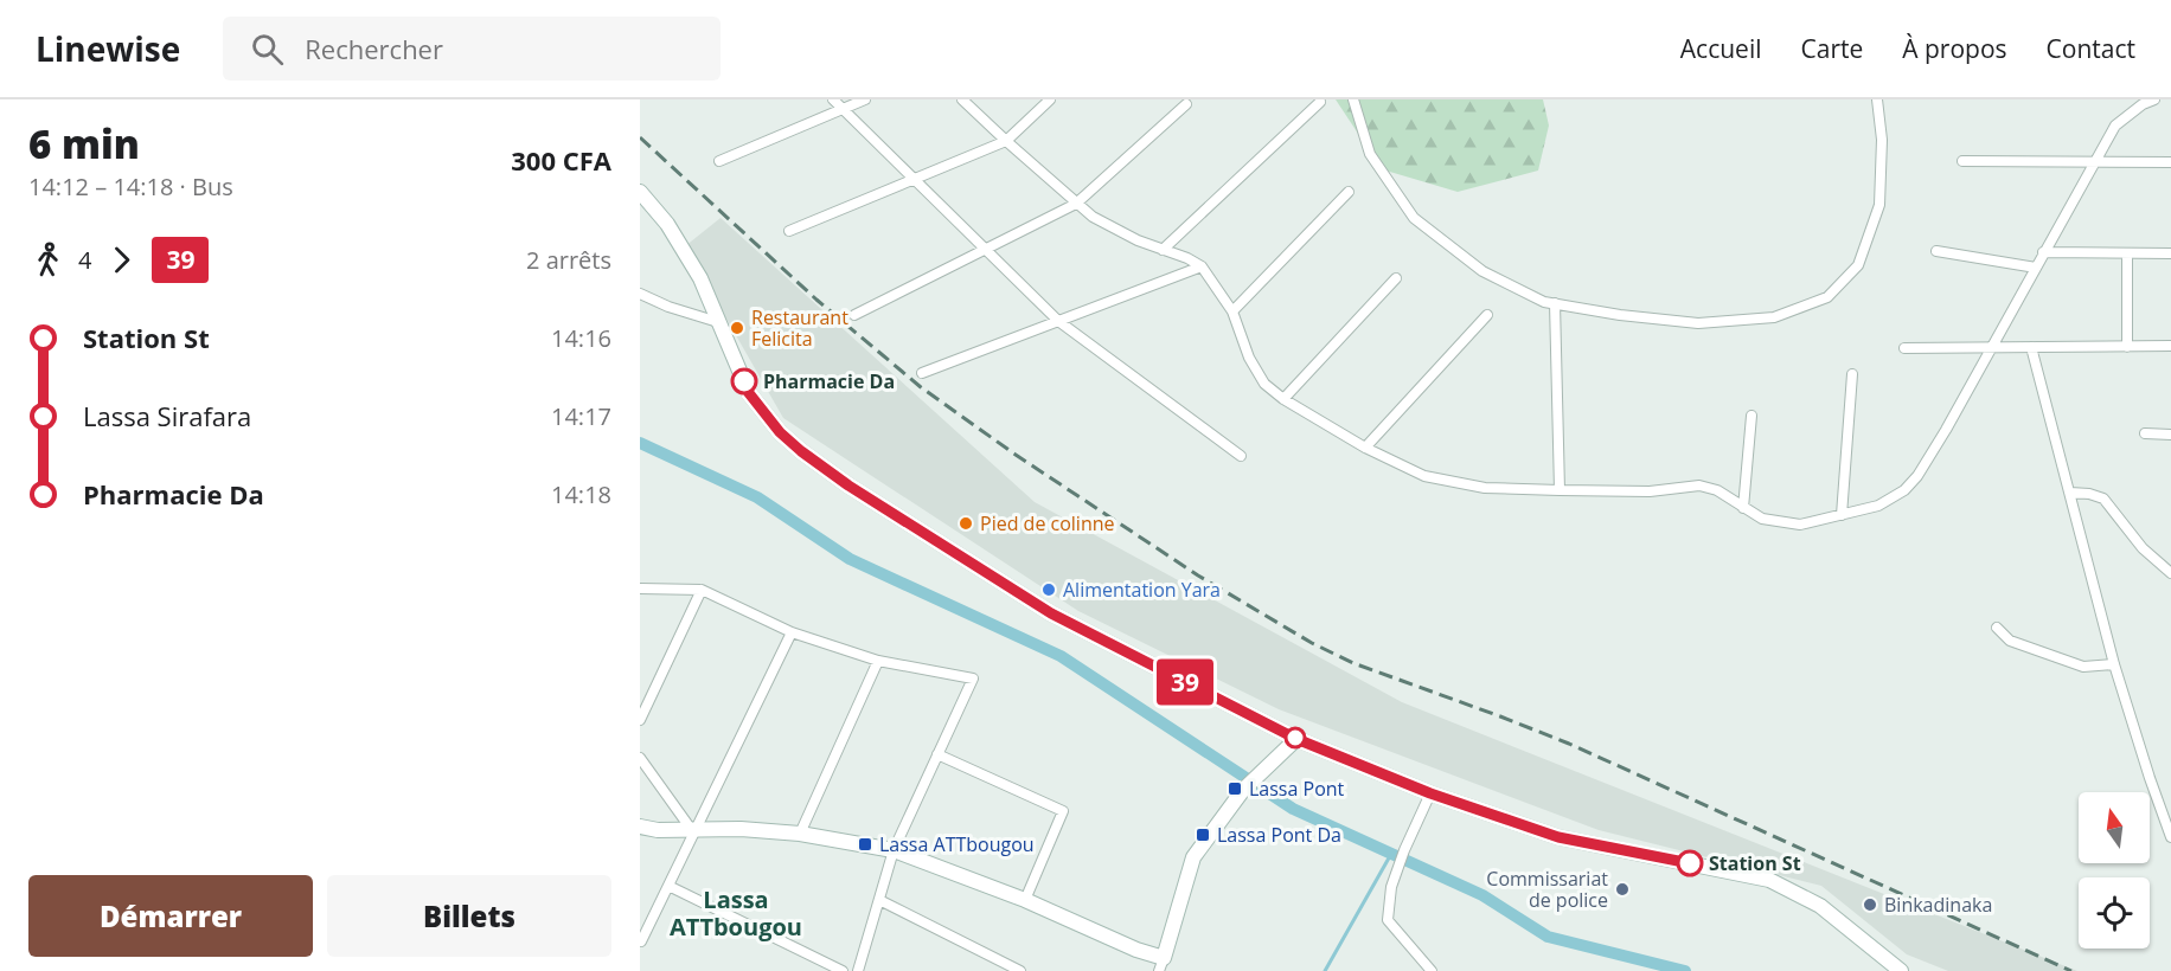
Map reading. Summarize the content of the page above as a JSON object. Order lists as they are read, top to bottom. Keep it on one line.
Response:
{"districts":["Lassa ATTbougou"],"places":{"other":["Restaurant Felicita","Pharmacie Da","Pied de colinne","Alimentation Yara","Station St","Commissariat de police","Binkadinaka"],"transit":["Lassa Pont","Lassa Pont Da","Lassa ATTbougou"]},"lines":["bus line 39"],"north":"top","page":{"header":"Linewise","search":"Rechercher","nav":["Accueil","Carte","À propos","Contact"],"heading":["6 min","14:12 – 14:18 · Bus","300 CFA"],"on_map":"39","legs":["4","39","2 arrêts"],"list":[{"name":"Station St","value":"14:16"},{"name":"Lassa Sirafara","value":"14:17"},{"name":"Pharmacie Da","value":"14:18"}],"buttons":["Démarrer","Billets"]}}
